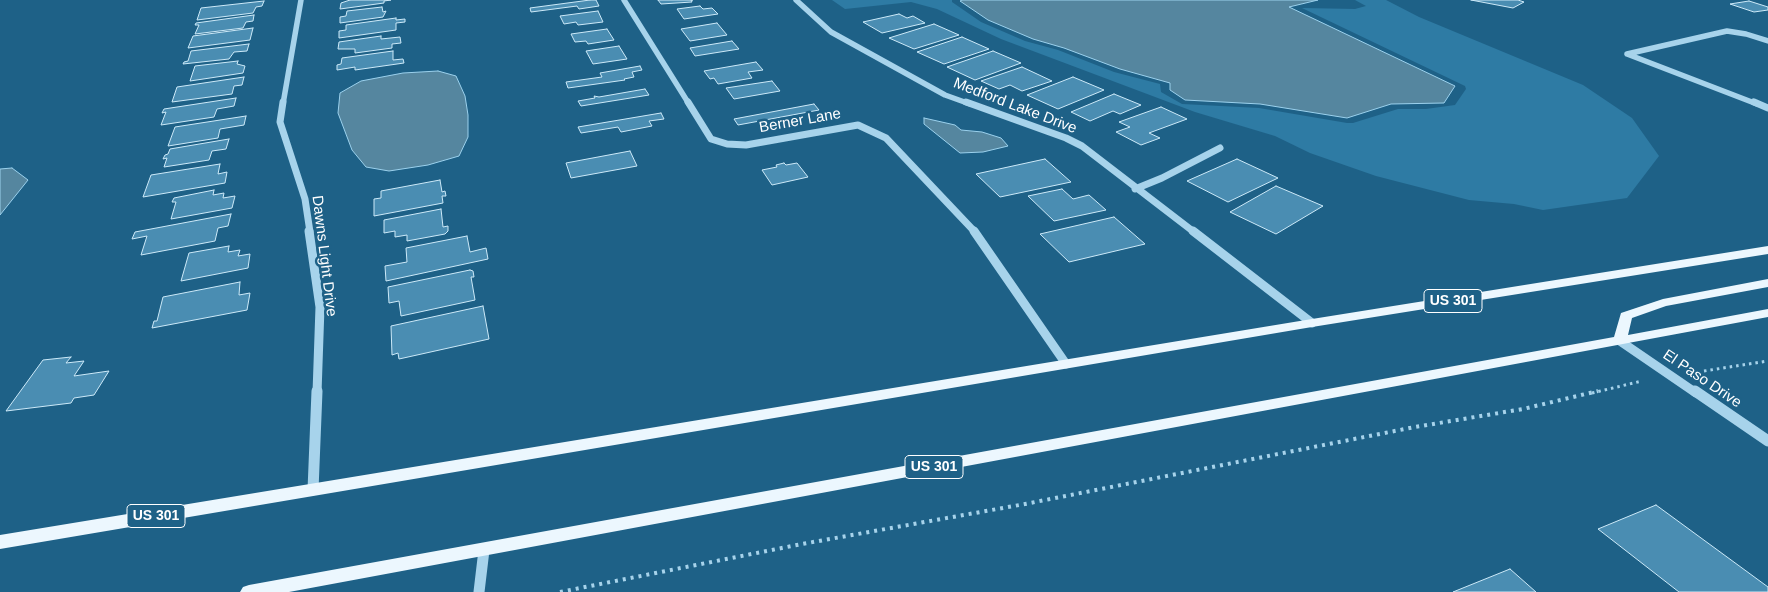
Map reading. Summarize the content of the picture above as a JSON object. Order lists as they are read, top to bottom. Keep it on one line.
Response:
{"streets":{"main road":["US 301"],"street":["Medford Lake Drive","Berner Lane","Dawns Light Drive","El Paso Drive"]},"crossings":[["Medford Lake Drive","US 301"],["Berner Lane","US 301"],["Dawns Light Drive","US 301"],["US 301","El Paso Drive"]]}
